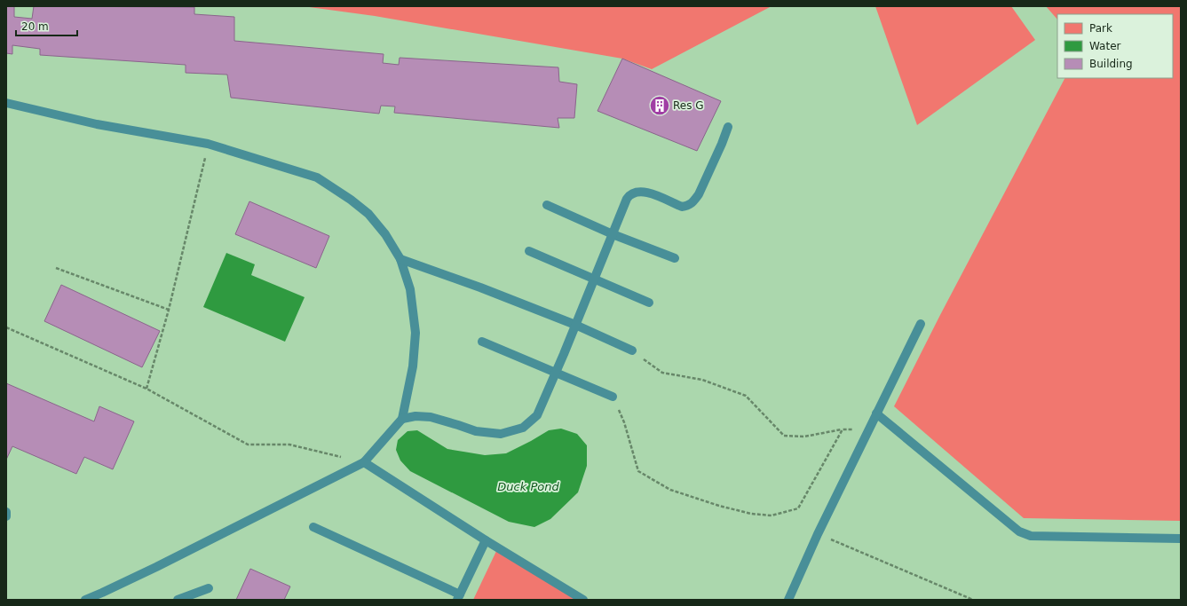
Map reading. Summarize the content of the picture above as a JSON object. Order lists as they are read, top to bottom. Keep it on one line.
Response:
{"water":["Duck Pond"],"places":{"building":["Res G"]},"legend":["Park","Water","Building"],"scale_bar":"20 m"}
